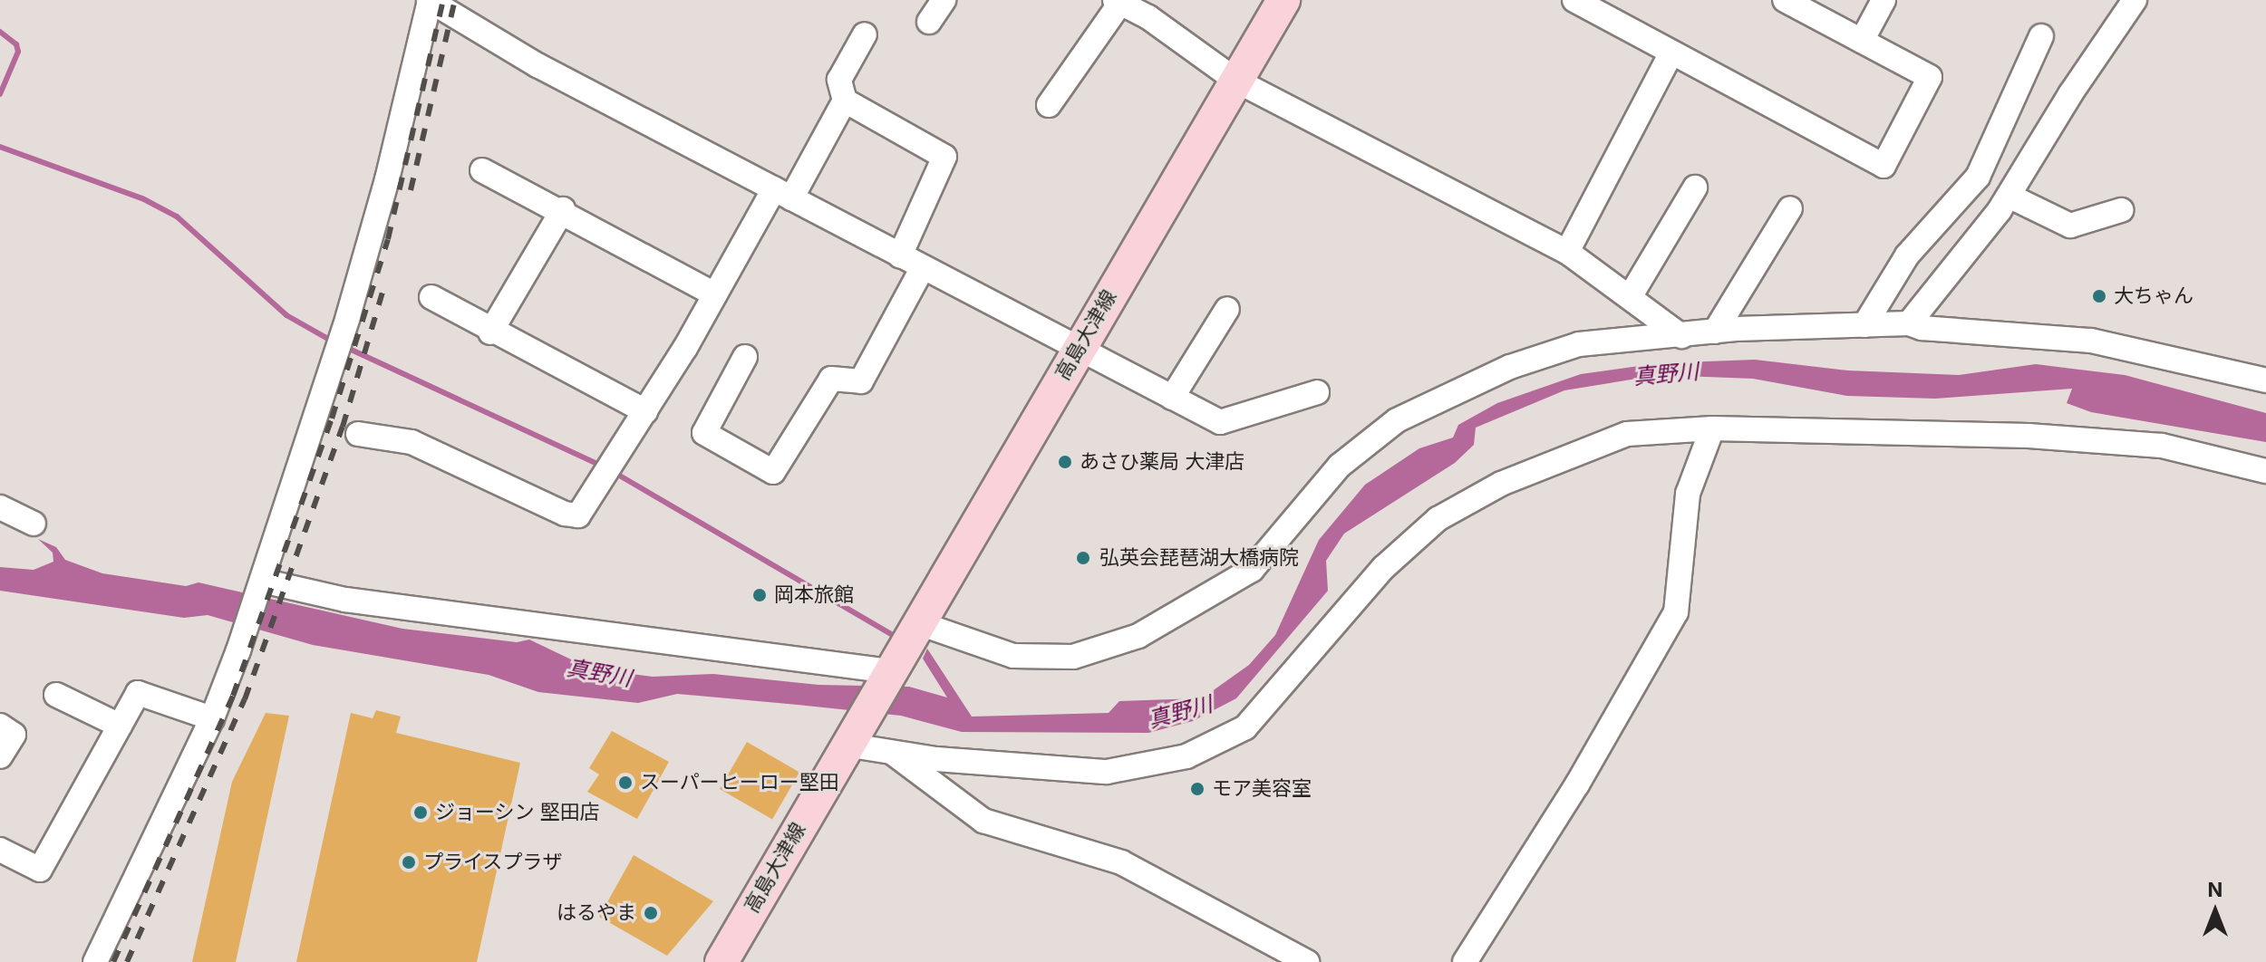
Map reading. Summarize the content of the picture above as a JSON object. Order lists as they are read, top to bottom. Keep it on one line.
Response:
{"streets":{"main road":["高島大津線"]},"water":["真野川"],"places":["大ちゃん","あさひ薬局 大津店","弘英会琵琶湖大橋病院","岡本旅館","スーパーヒーロー堅田","モア美容室","ジョーシン 堅田店","プライスプラザ","はるやま"],"north":"top"}
